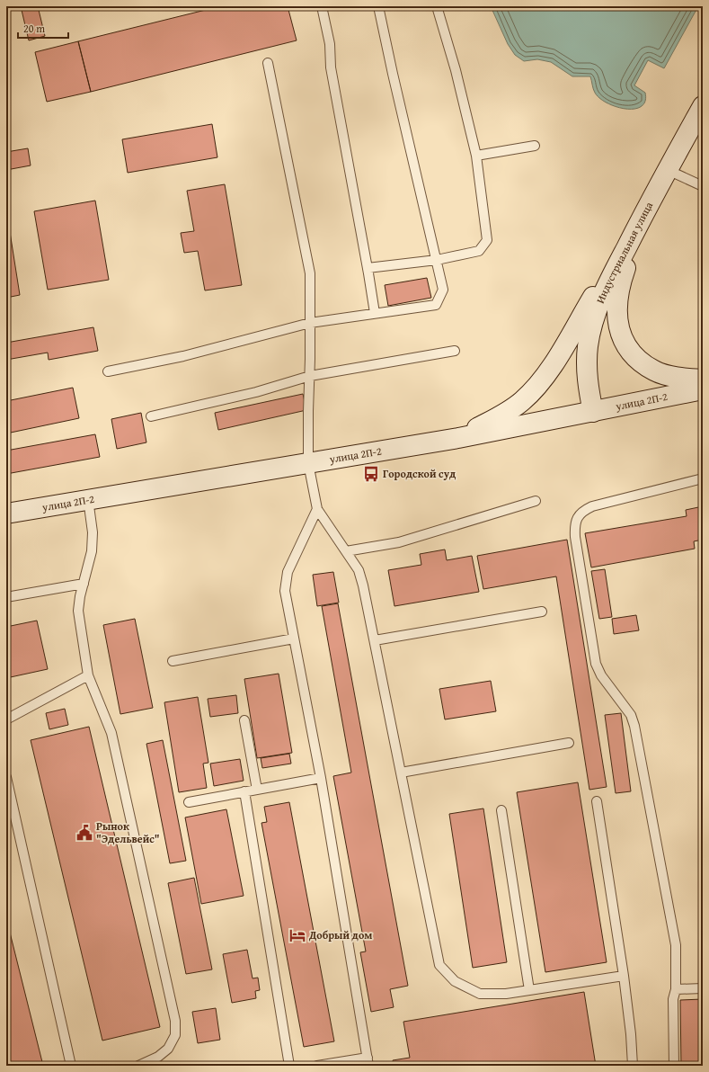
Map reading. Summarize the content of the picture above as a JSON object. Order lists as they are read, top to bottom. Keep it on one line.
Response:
{"streets":{"main road":["Индустриальная улица","улица 2П-2"]},"crossings":[["Индустриальная улица","улица 2П-2"]],"places":{"bus stop":["Городской суд"],"public building":["Рынок \"Эдельвейс\""],"hotel":["Добрый дом"]},"scale_bar":"20 m"}
